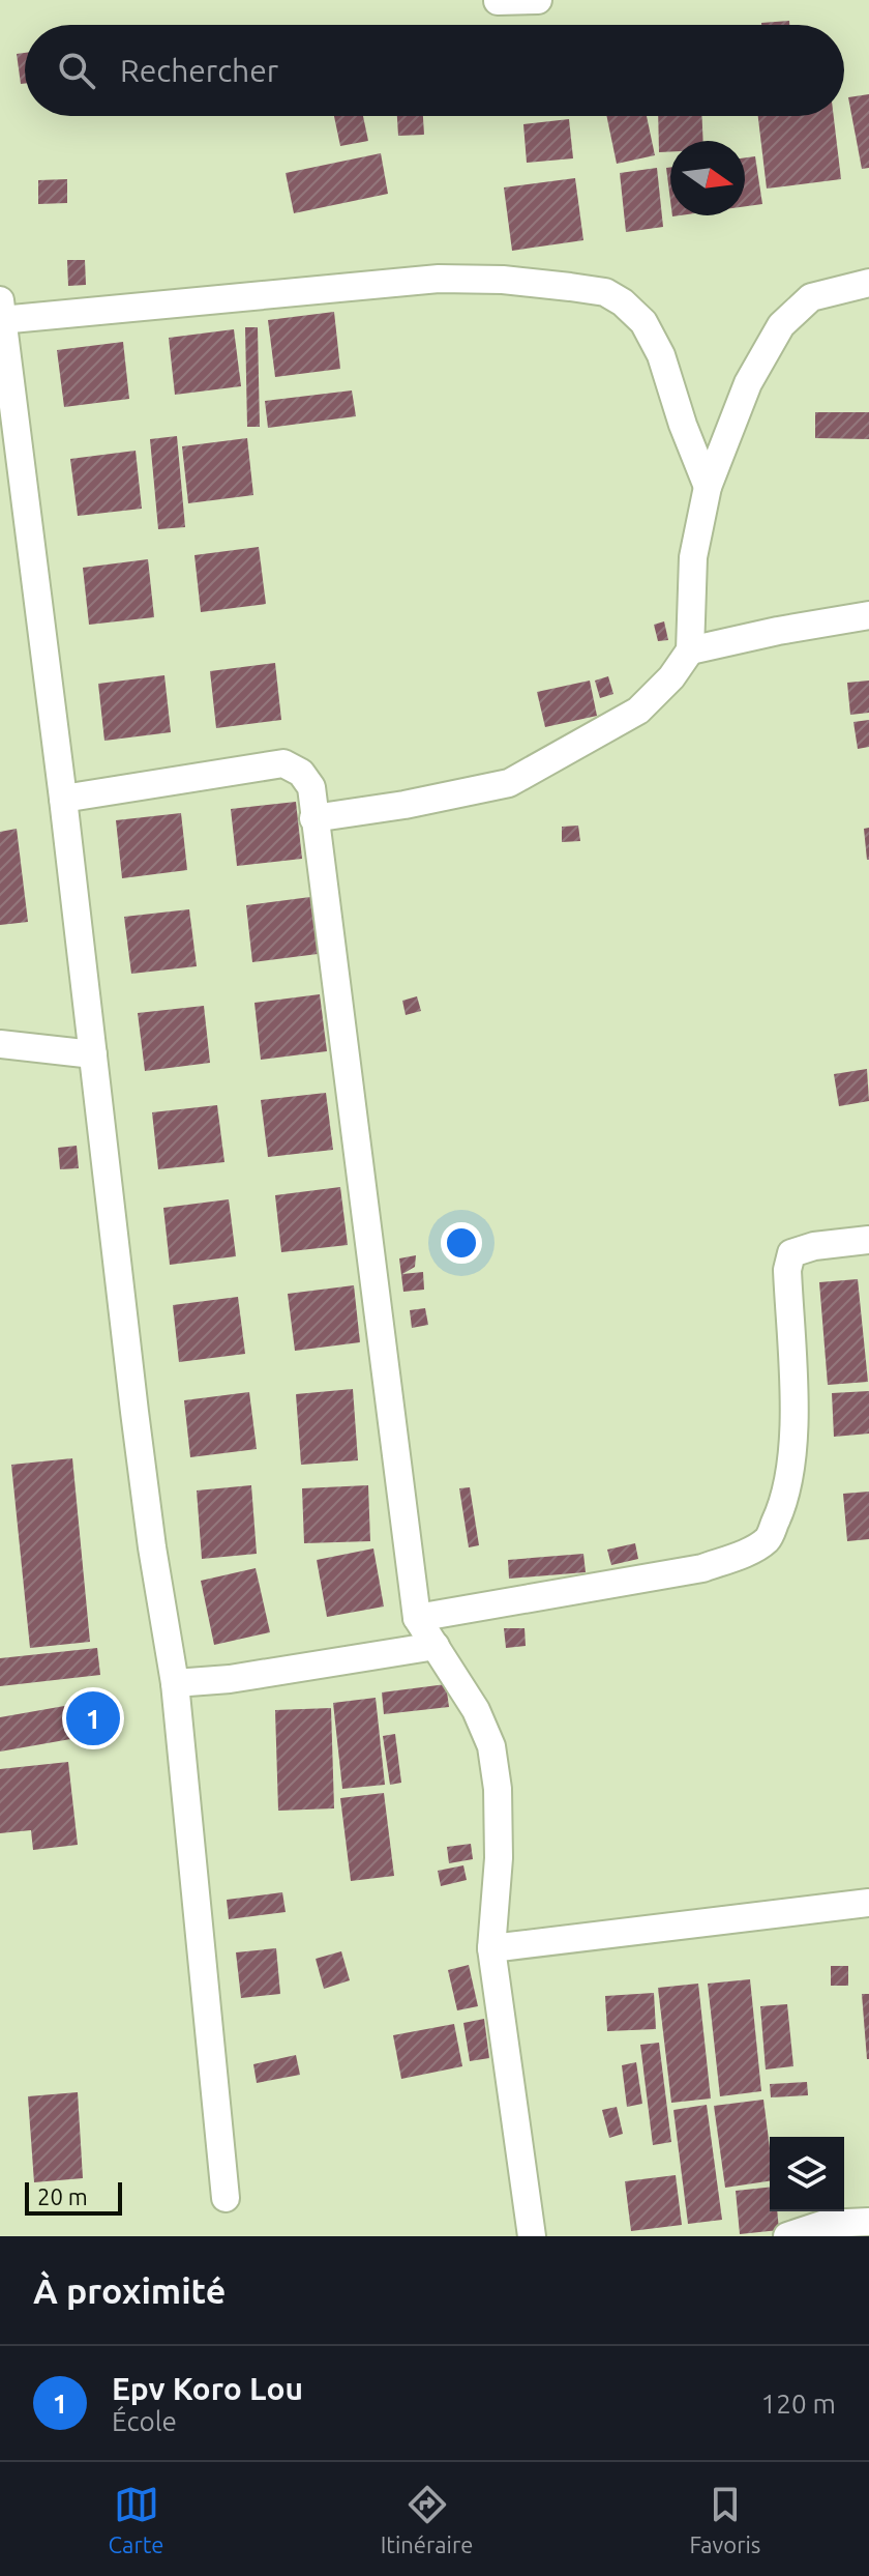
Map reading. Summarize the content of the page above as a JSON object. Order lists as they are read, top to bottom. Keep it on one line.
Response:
{"scale_bar":"20 m","north":"right","page":{"search":"Rechercher","pins":"1","scale":"20 m","heading":"À proximité","list":[{"mark":"1","name":"Epv Koro Lou","note":"École","value":"120 m"}],"nav":["Carte","Itinéraire","Favoris"]}}
